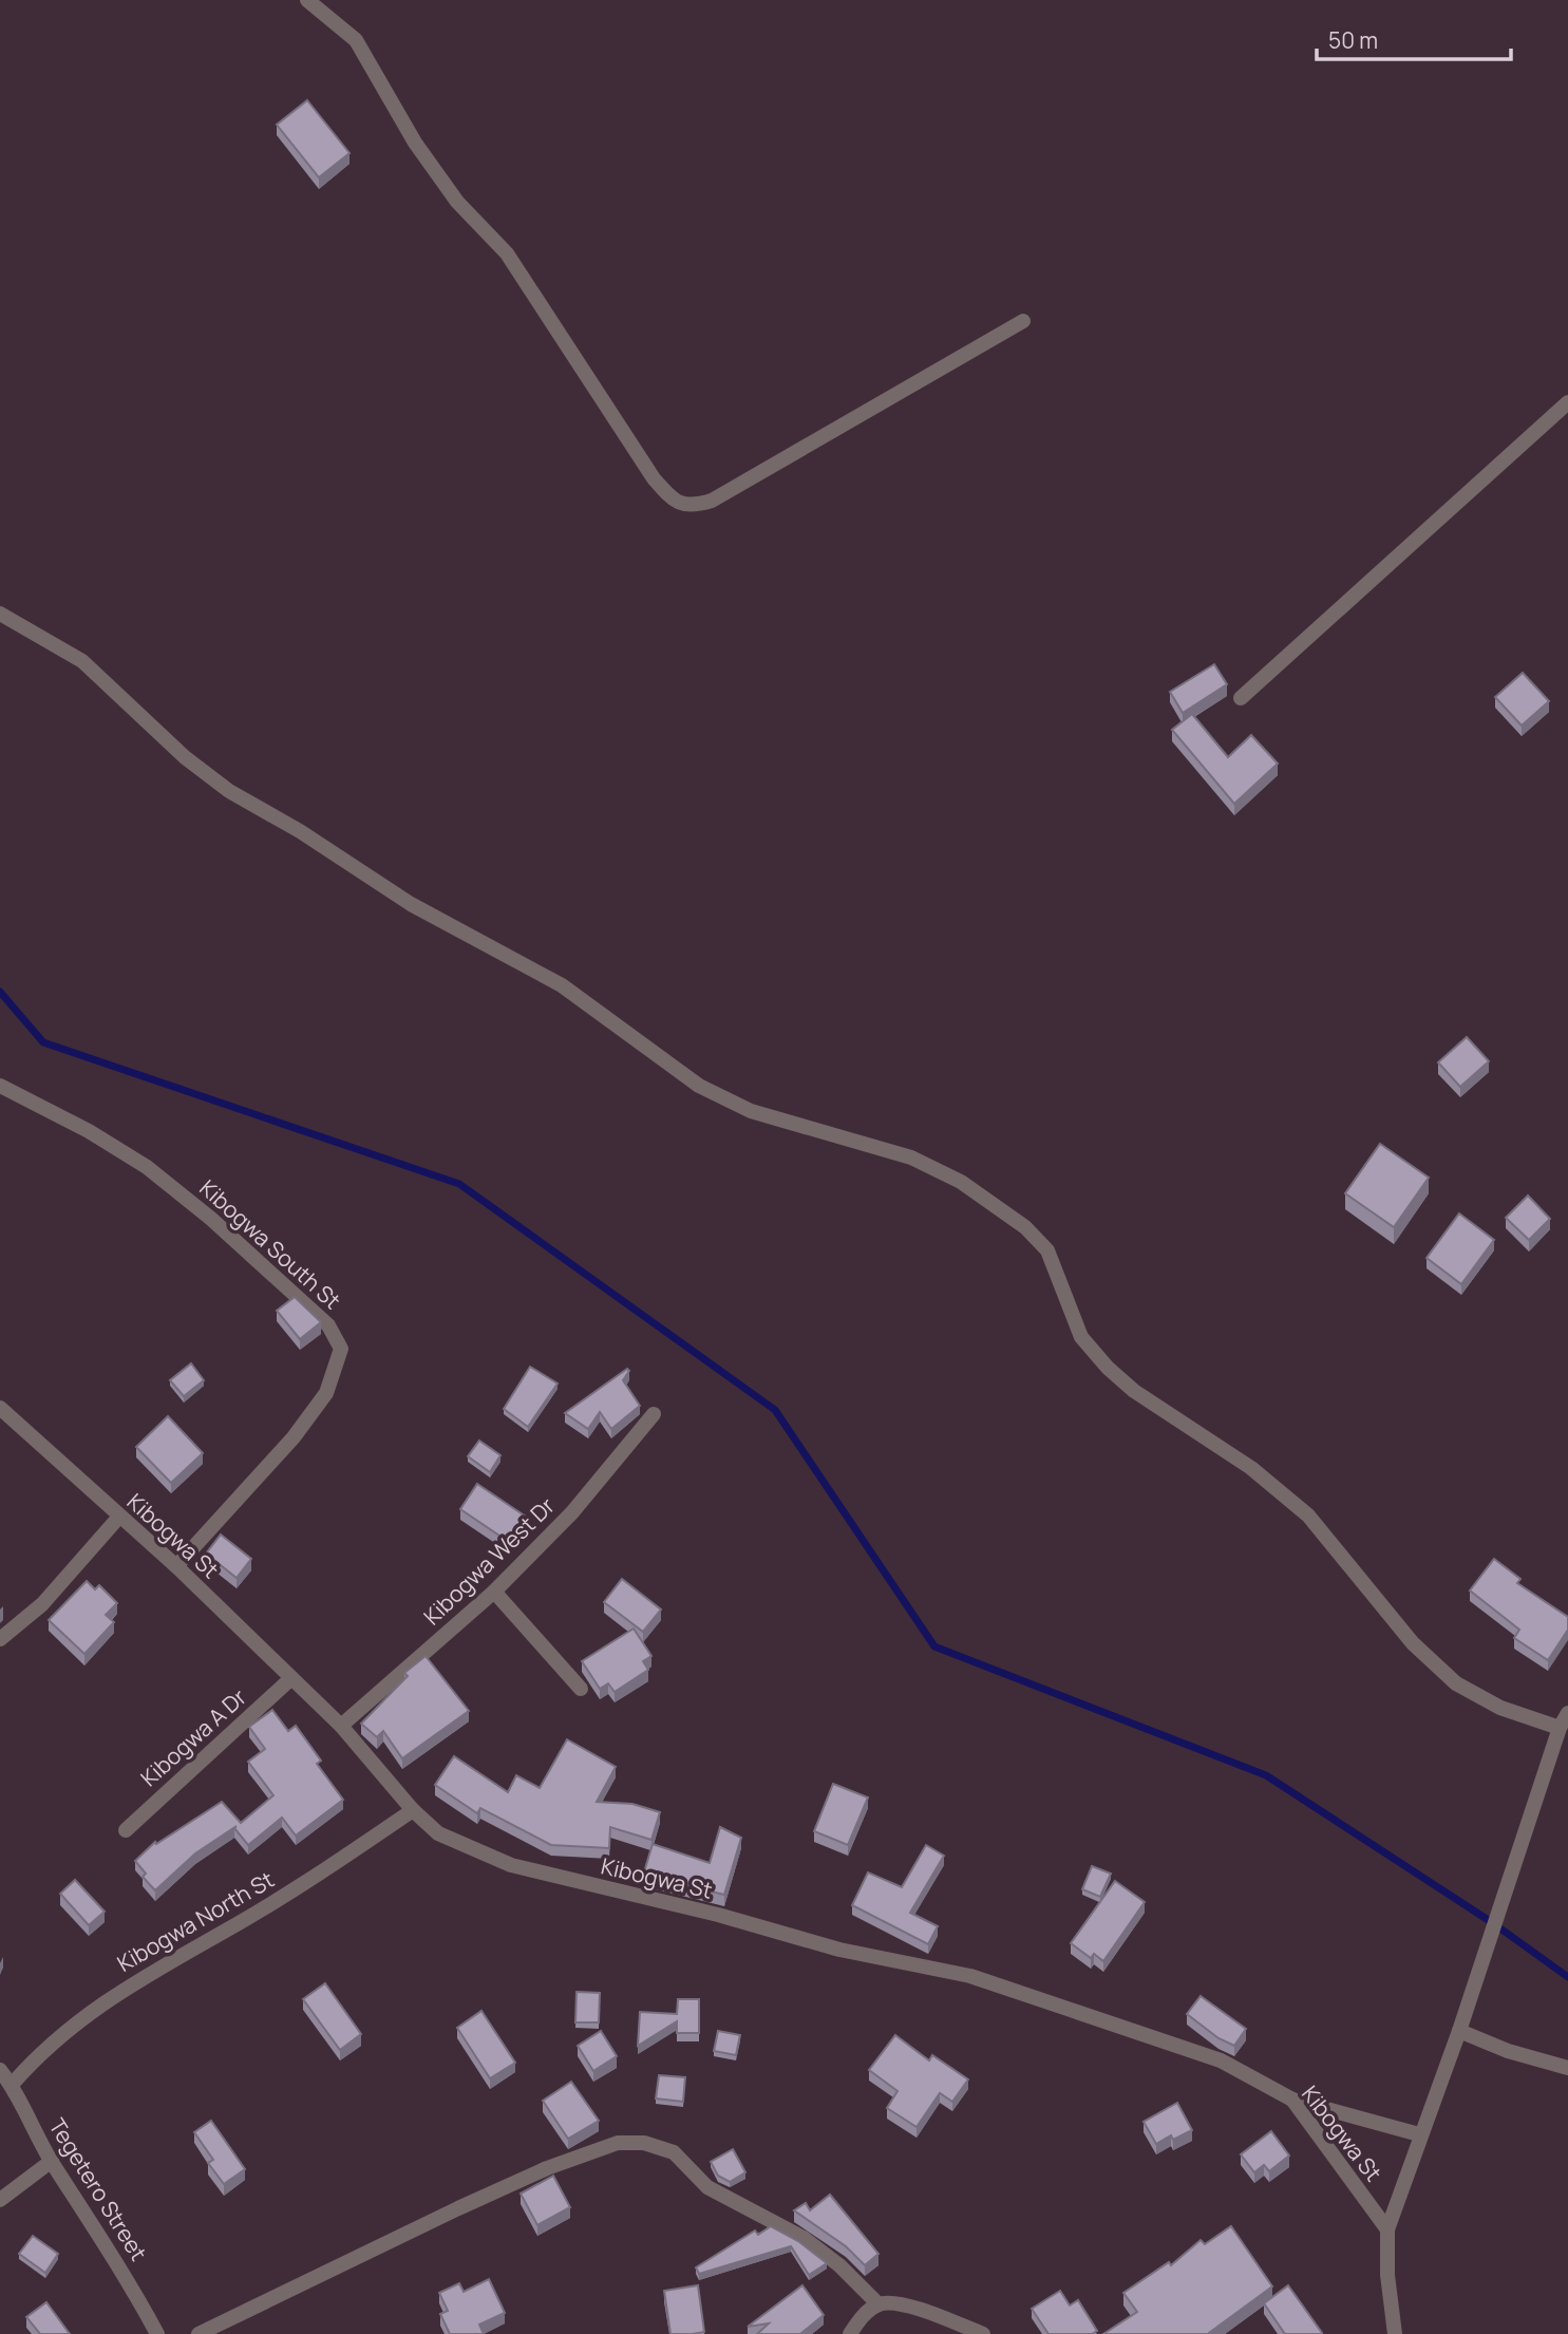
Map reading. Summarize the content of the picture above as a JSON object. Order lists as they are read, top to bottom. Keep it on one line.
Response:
{"streets":{"street":["Kibogwa South St","Kibogwa St","Kibogwa West Dr","Kibogwa A Dr","Kibogwa North St","Tegetero Street"]},"crossings":[["Kibogwa South St","Kibogwa St"],["Kibogwa St","Kibogwa West Dr"],["Kibogwa St","Kibogwa A Dr"],["Kibogwa St","Kibogwa North St"],["Kibogwa North St","Tegetero Street"]],"scale_bar":"50 m"}
